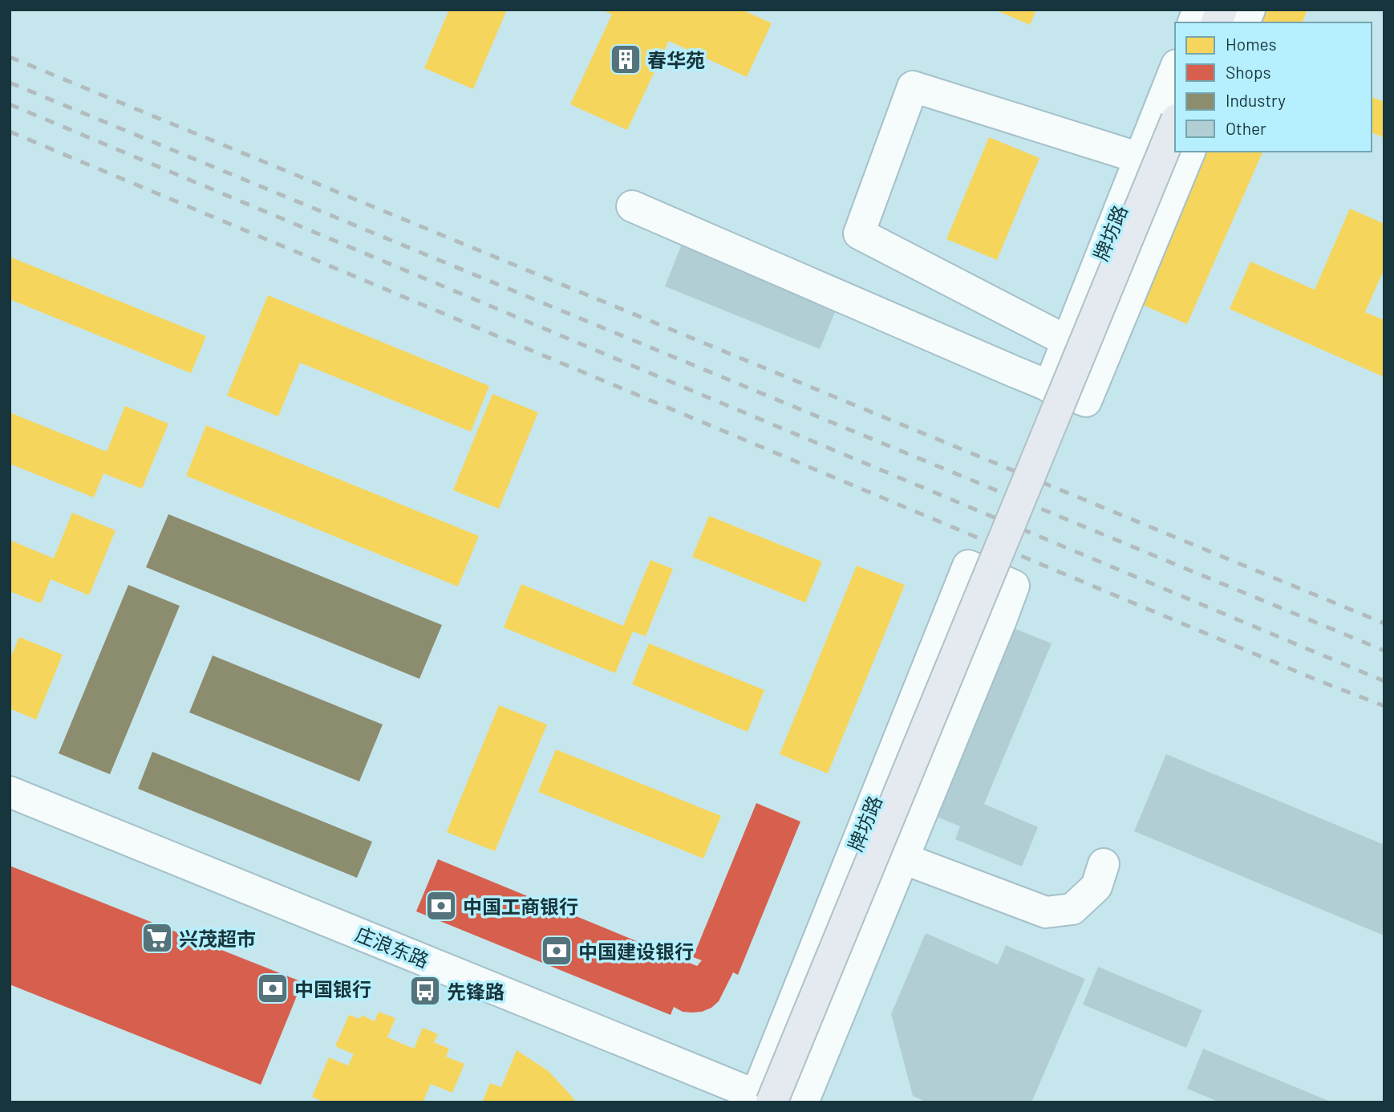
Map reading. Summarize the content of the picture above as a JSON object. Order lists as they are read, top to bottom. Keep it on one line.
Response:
{"streets":{"main road":["牌坊路"],"street":["庄浪东路"]},"crossings":[["牌坊路","庄浪东路"]],"places":{"building":["春华苑"],"bank":["中国工商银行","中国建设银行","中国银行"],"supermarket":["兴茂超市"],"bus stop":["先锋路"]},"legend":["Homes","Shops","Industry","Other"]}
